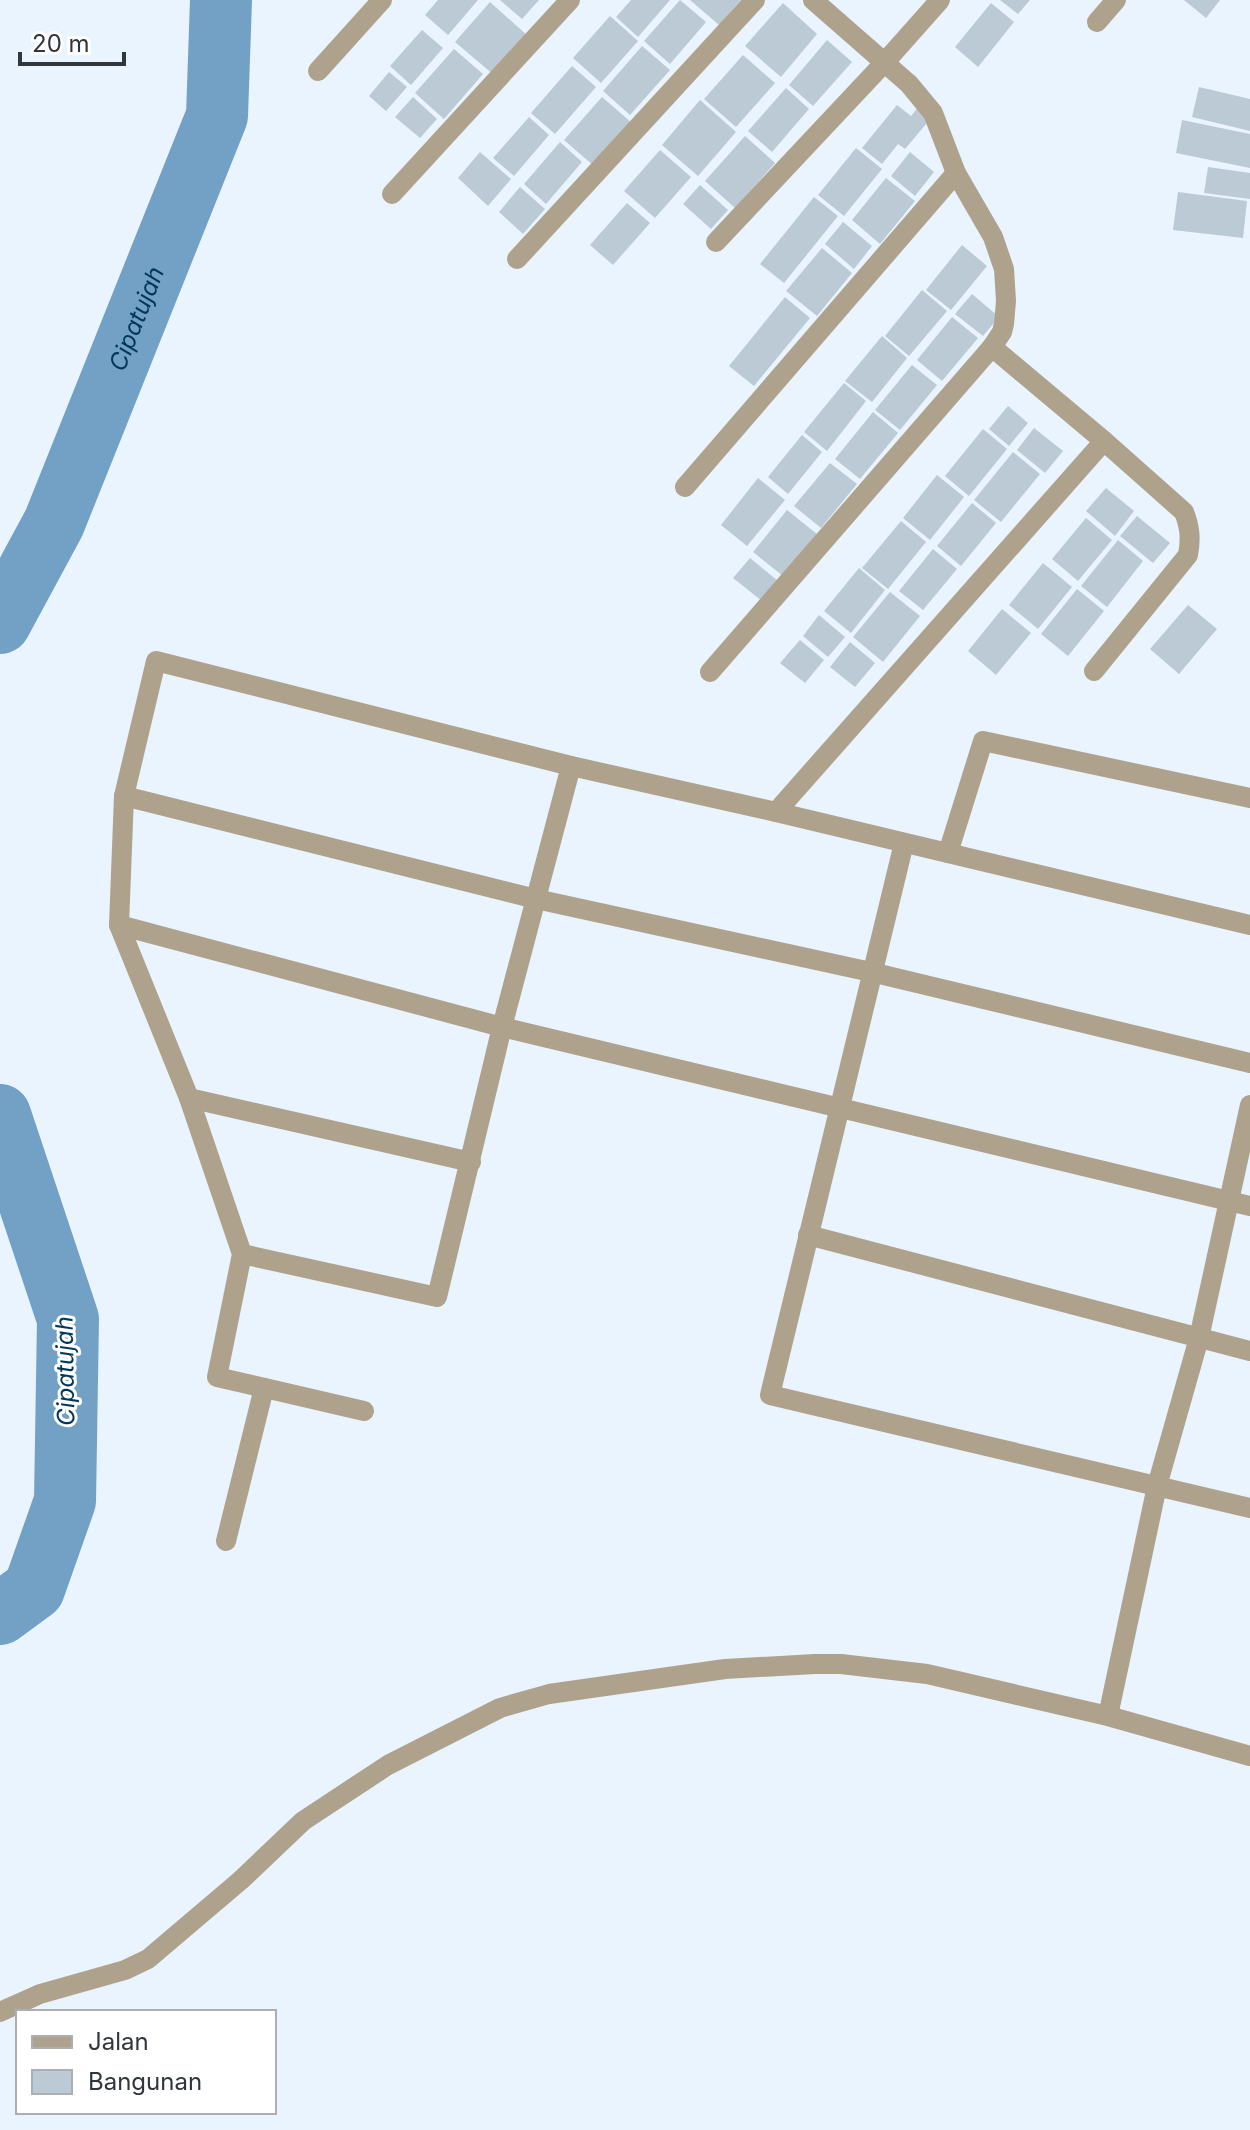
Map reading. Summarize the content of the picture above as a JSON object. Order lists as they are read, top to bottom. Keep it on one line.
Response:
{"water":["Cipatujah"],"legend":["Jalan","Bangunan"],"scale_bar":"20 m"}
